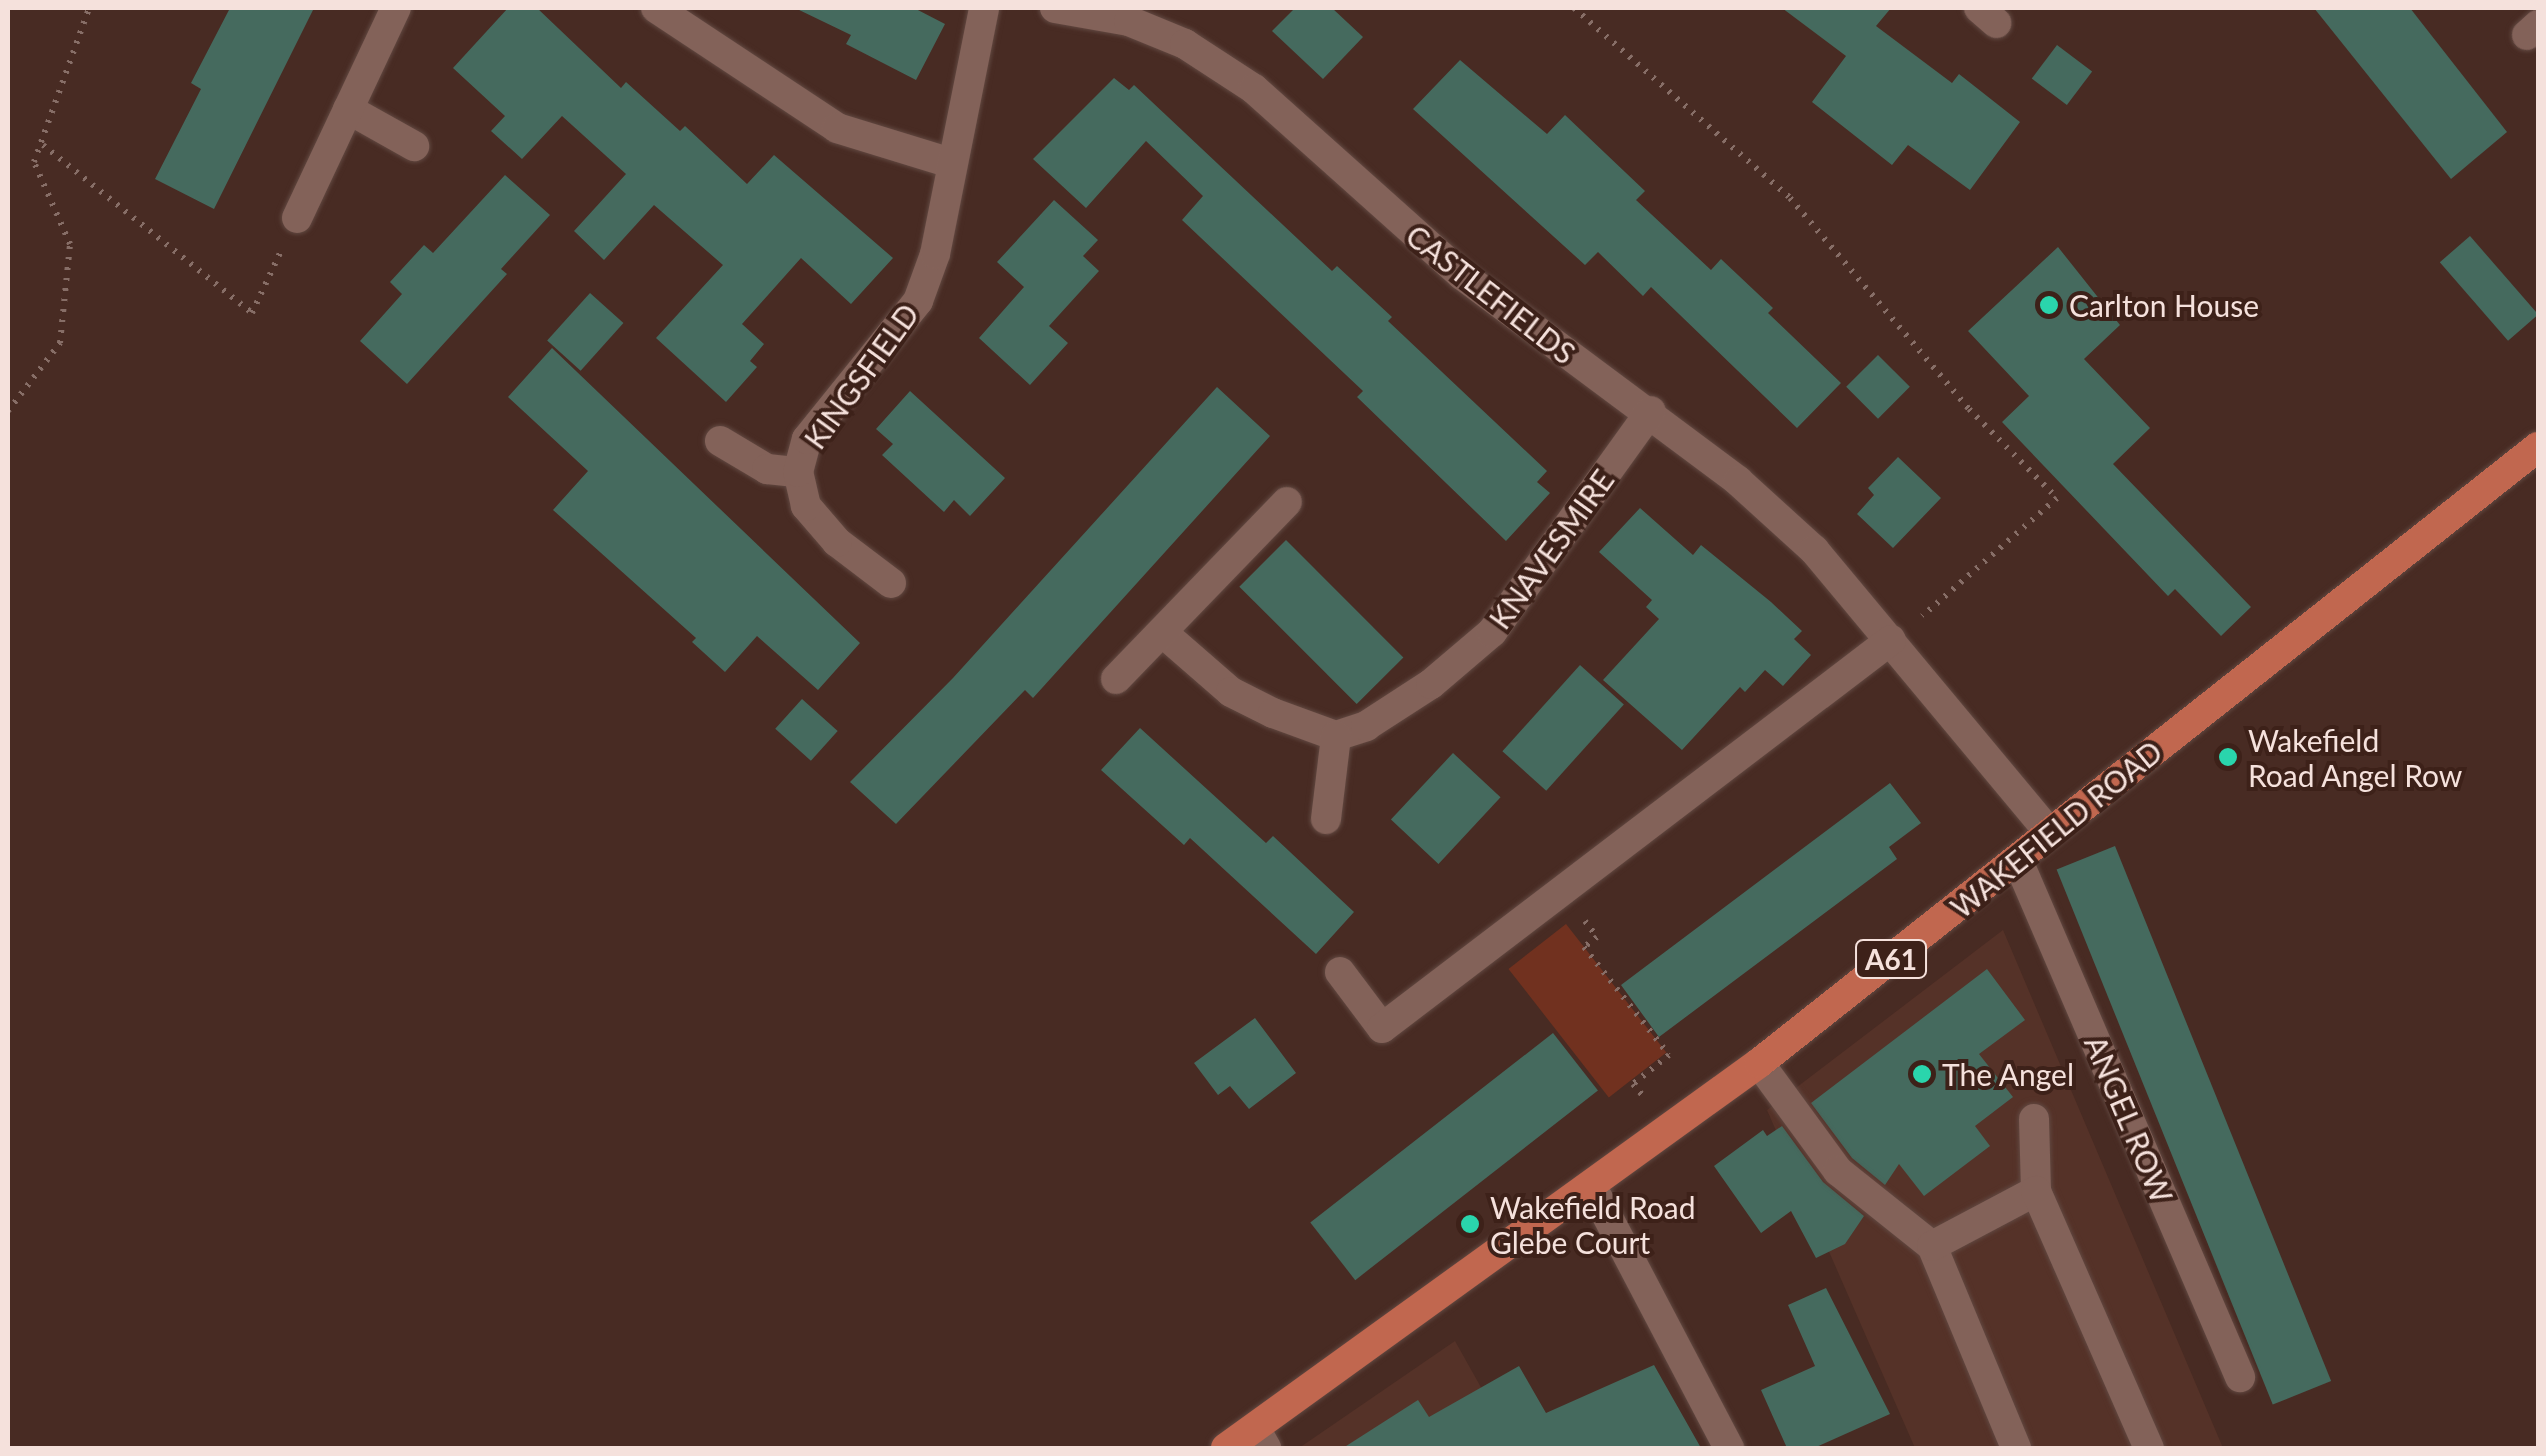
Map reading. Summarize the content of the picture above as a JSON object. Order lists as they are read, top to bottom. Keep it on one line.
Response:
{"streets":{"main road":["WAKEFIELD ROAD","A61"],"street":["CASTLEFIELDS","KINGSFIELD","KNAVESMIRE","ANGEL ROW"]},"crossings":[["CASTLEFIELDS","KNAVESMIRE"],["CASTLEFIELDS","WAKEFIELD ROAD"],["WAKEFIELD ROAD","ANGEL ROW"]],"places":["Carlton House","Wakefield Road Angel Row","The Angel","Wakefield Road Glebe Court"]}
